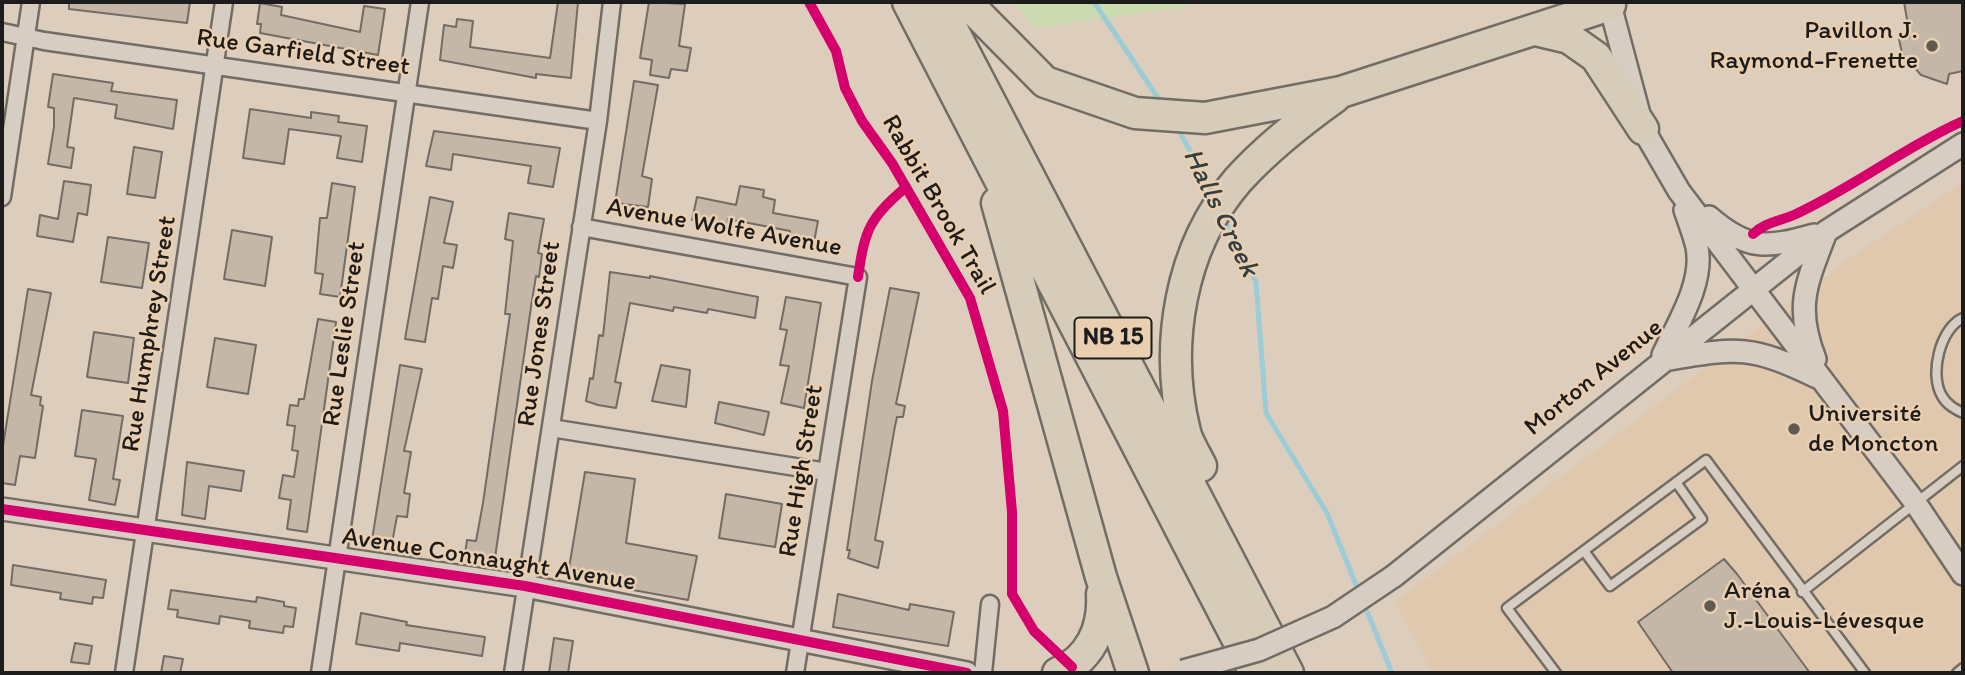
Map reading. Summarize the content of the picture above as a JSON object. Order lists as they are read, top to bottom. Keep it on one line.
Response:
{"streets":{"highway":["NB 15"],"street":["Rue Garfield Street","Avenue Wolfe Avenue","Rue Humphrey Street","Rue Leslie Street","Rue Jones Street","Morton Avenue","Rue High Street","Avenue Connaught Avenue"],"cycle path":["Rabbit Brook Trail"]},"crossings":[["Rue Garfield Street","Rue Humphrey Street"],["Rue Garfield Street","Rue Leslie Street"],["Rue Garfield Street","Rue Jones Street"],["Avenue Wolfe Avenue","Rue Jones Street"],["Avenue Wolfe Avenue","Rue High Street"],["Rue Humphrey Street","Avenue Connaught Avenue"],["Rue Leslie Street","Avenue Connaught Avenue"],["Rue Jones Street","Avenue Connaught Avenue"],["NB 15","Morton Avenue"],["Rue High Street","Avenue Connaught Avenue"]],"water":["Halls Creek"],"places":["Pavillon J. Raymond-Frenette","Université de Moncton","Aréna J.-Louis-Lévesque"]}
